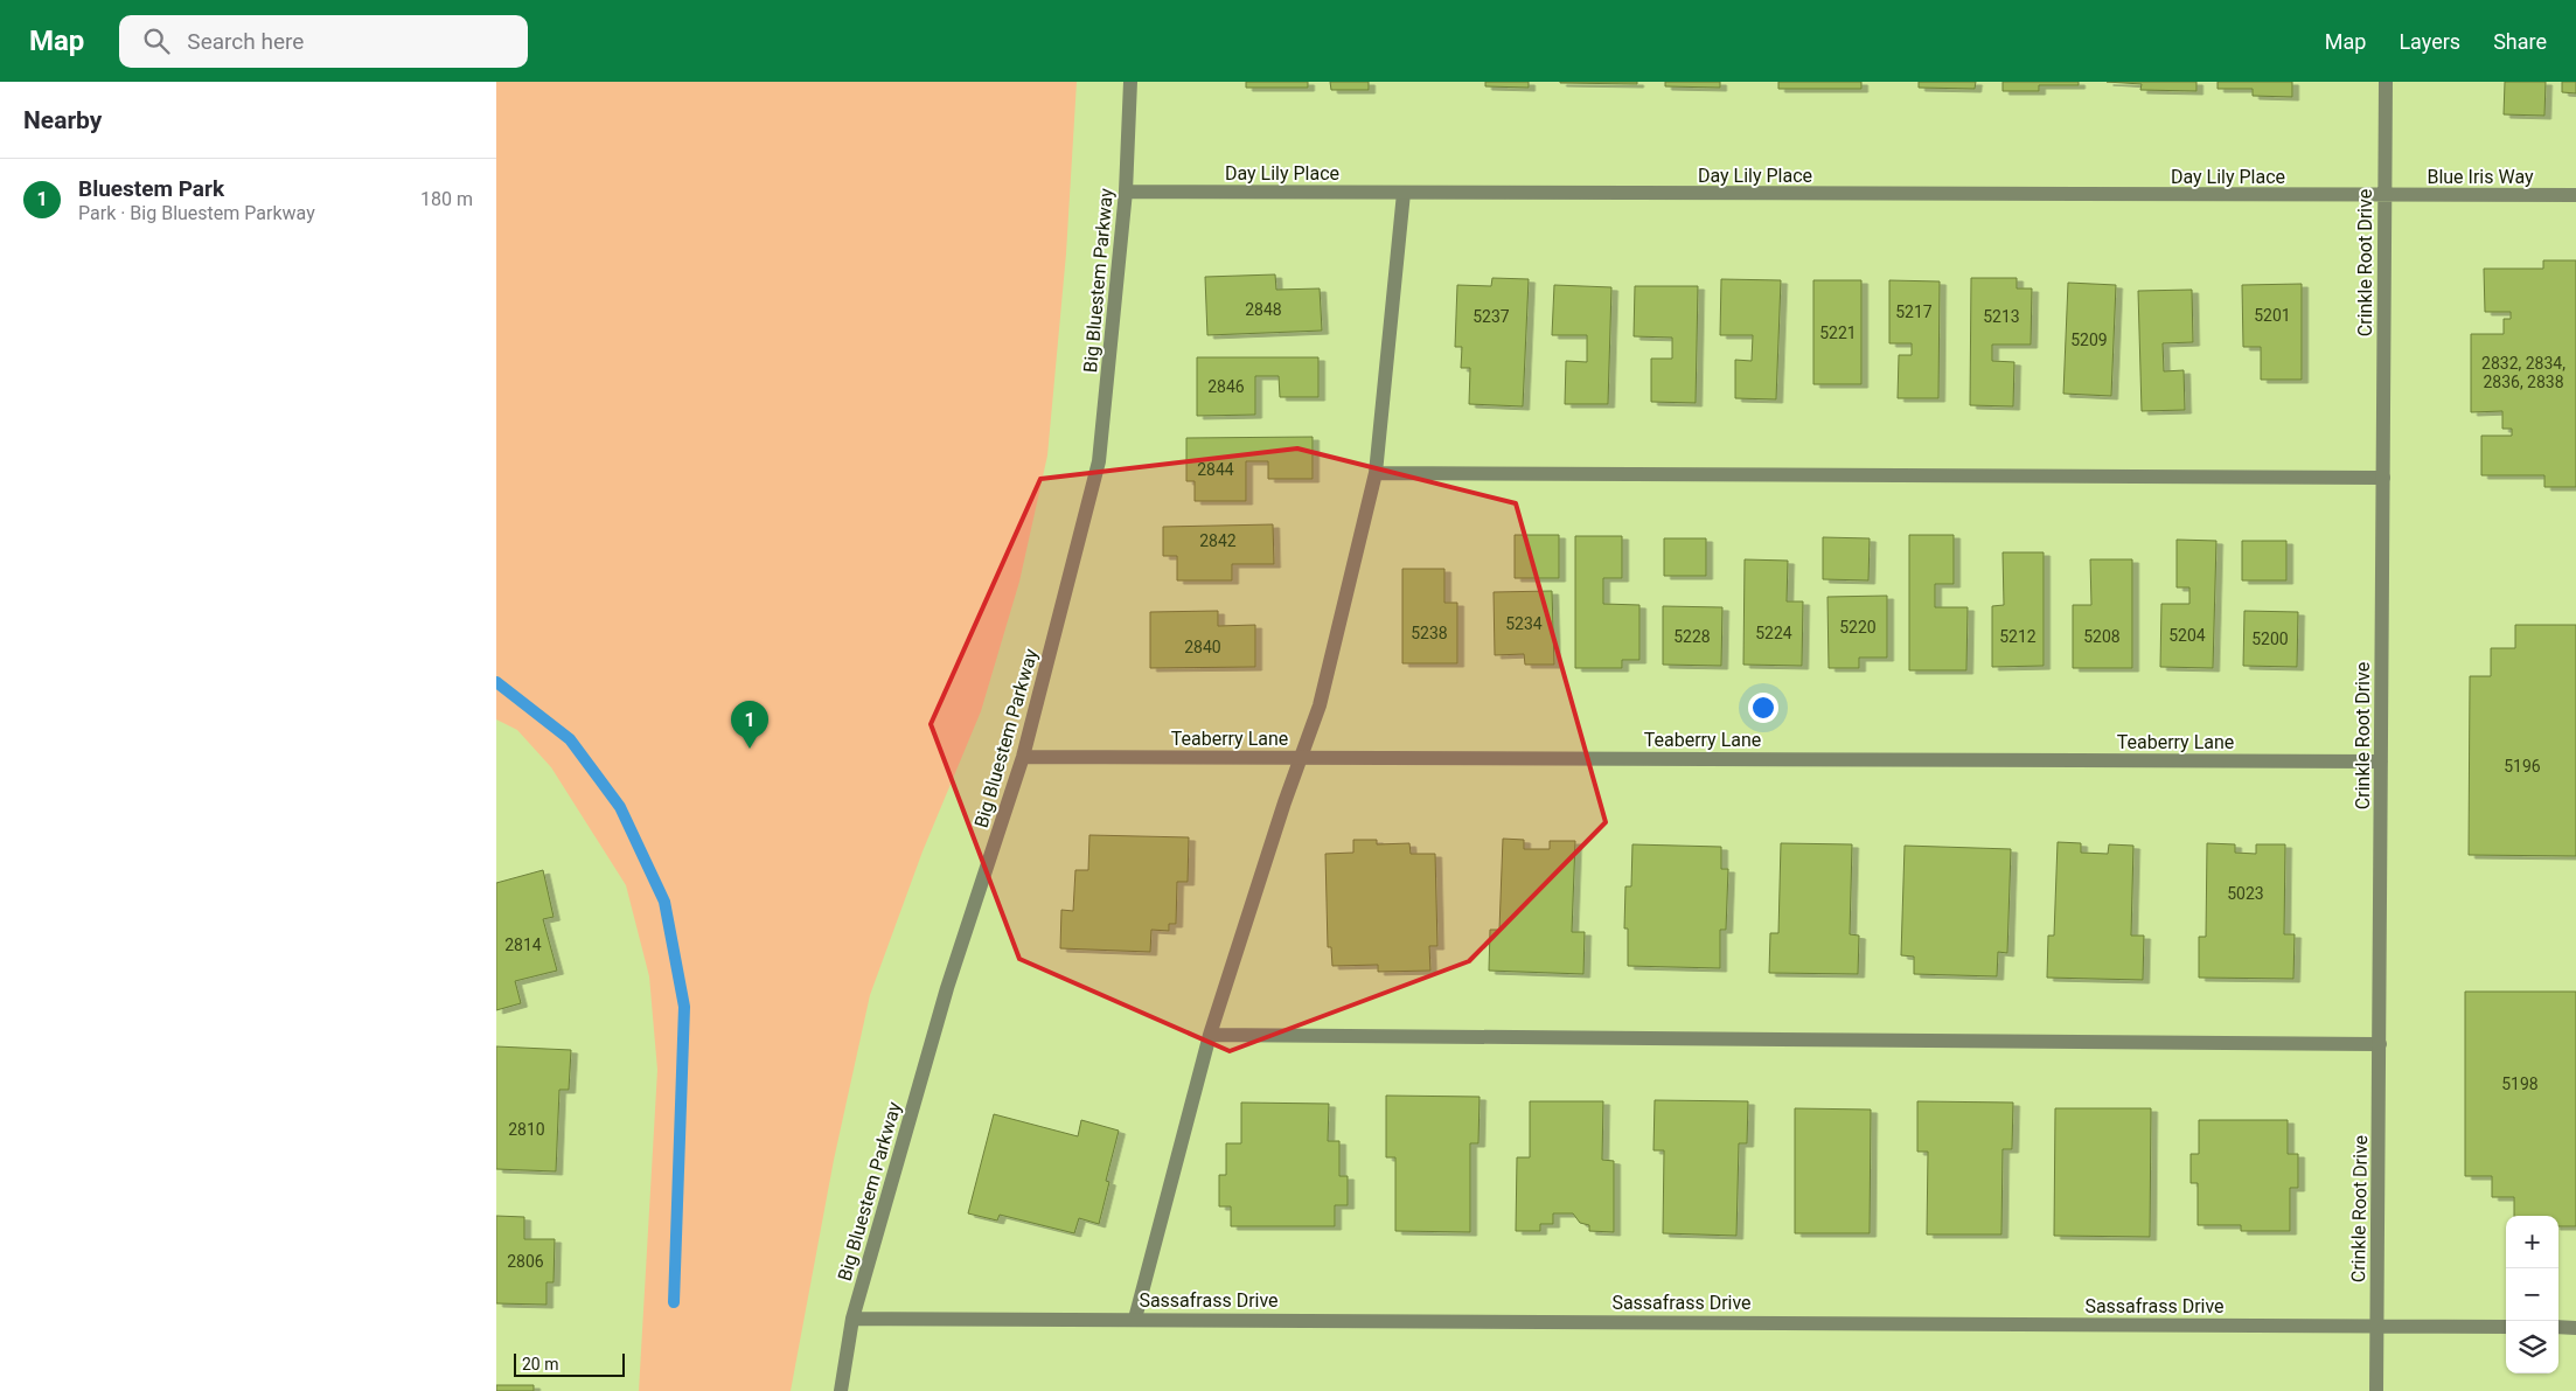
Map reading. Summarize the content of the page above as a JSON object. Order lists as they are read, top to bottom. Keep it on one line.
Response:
{"streets":{"street":["Day Lily Place","Blue Iris Way","Crinkle Root Drive","Big Bluestem Parkway","Teaberry Lane","Sassafrass Drive"]},"crossings":[["Day Lily Place","Blue Iris Way"],["Day Lily Place","Crinkle Root Drive"],["Day Lily Place","Big Bluestem Parkway"],["Blue Iris Way","Crinkle Root Drive"],["Crinkle Root Drive","Teaberry Lane"],["Crinkle Root Drive","Sassafrass Drive"],["Big Bluestem Parkway","Teaberry Lane"],["Big Bluestem Parkway","Sassafrass Drive"]],"house_numbers":["2848","5217","5201","5237","5213","5221","5209","2832, 2834, 2836, 2838","2846","2844","2842","5234","5220","5238","5224","5204","5228","5212","5208","5200","2840","5196","5023","2814","5198","2810","2806"],"scale_bar":"20 m","page":{"header":"Map","search":"Search here","nav":["Map","Layers","Share"],"heading":"Nearby","list":[{"mark":"1","name":"Bluestem Park","note":"Park · Big Bluestem Parkway","value":"180 m"}],"pins":"1","map_buttons":["+","−"],"scale":"20 m"}}
